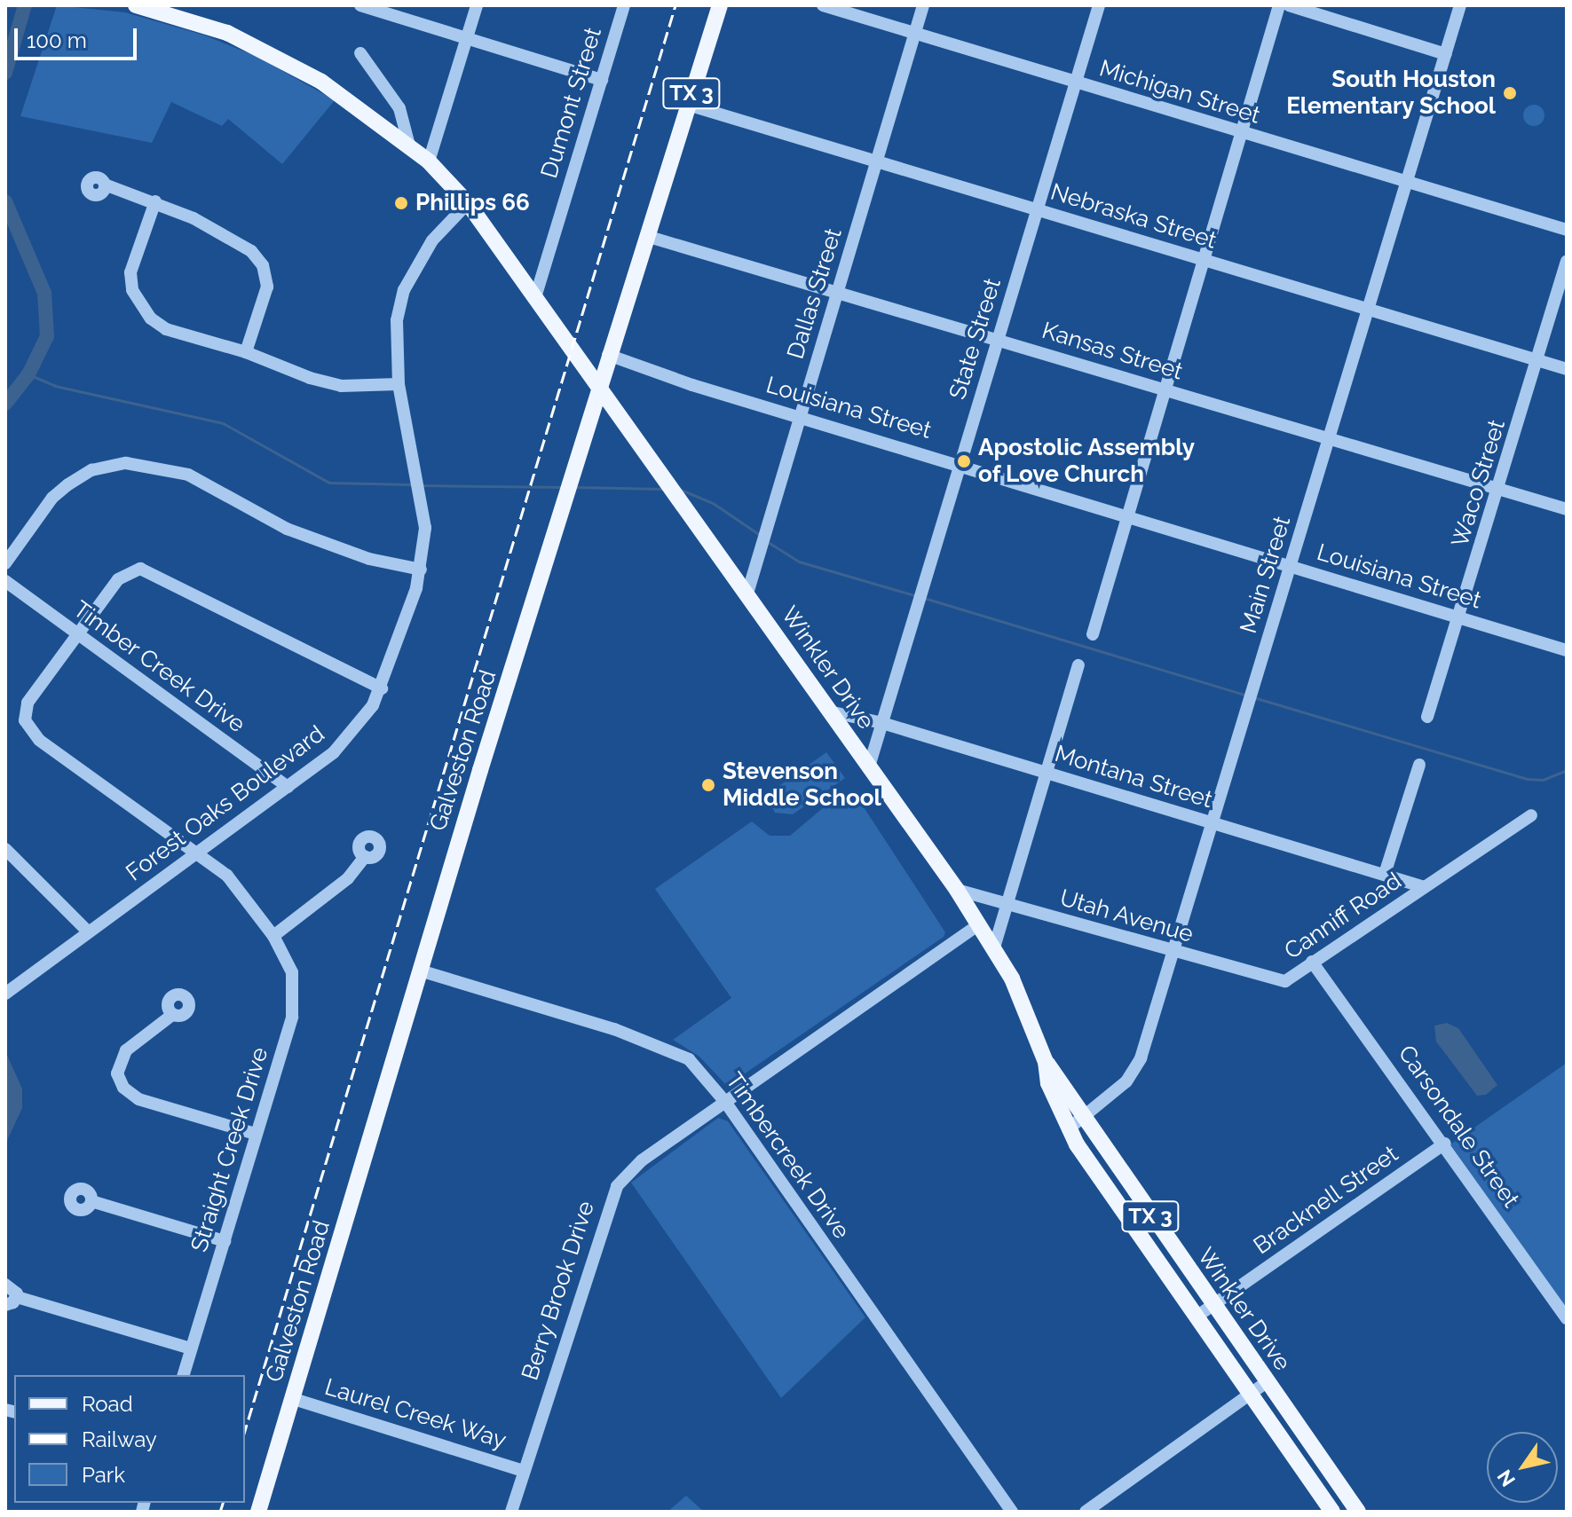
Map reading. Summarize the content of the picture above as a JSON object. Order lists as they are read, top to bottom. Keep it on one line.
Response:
{"streets":{"main road":["TX 3","Winkler Drive","Galveston Road"],"street":["Michigan Street","Dumont Street","Nebraska Street","Dallas Street","State Street","Kansas Street","Louisiana Street","Waco Street","Main Street","Timber Creek Drive","Montana Street","Forest Oaks Boulevard","Utah Avenue","Canniff Road","Carsondale Street","Straight Creek Drive","Timbercreek Drive","Bracknell Street","Berry Brook Drive","Laurel Creek Way"]},"crossings":[["Michigan Street","Dallas Street"],["Michigan Street","State Street"],["Michigan Street","Main Street"],["Dumont Street","Winkler Drive"],["Nebraska Street","Dallas Street"],["Nebraska Street","State Street"],["Nebraska Street","Waco Street"],["Nebraska Street","Main Street"],["Nebraska Street","Galveston Road"],["Dallas Street","Kansas Street"],["Dallas Street","Louisiana Street"],["Dallas Street","Winkler Drive"],["State Street","Kansas Street"],["State Street","Louisiana Street"],["State Street","Winkler Drive"],["State Street","Montana Street"],["Kansas Street","Waco Street"],["Kansas Street","Main Street"],["Kansas Street","Galveston Road"],["Louisiana Street","Waco Street"],["Louisiana Street","Main Street"],["Louisiana Street","Galveston Road"],["Main Street","Winkler Drive"],["Main Street","Montana Street"],["Main Street","Utah Avenue"],["Timber Creek Drive","Forest Oaks Boulevard"],["Timber Creek Drive","Straight Creek Drive"],["Winkler Drive","Galveston Road"],["Winkler Drive","Montana Street"],["Winkler Drive","Forest Oaks Boulevard"],["Winkler Drive","Utah Avenue"],["Winkler Drive","Bracknell Street"],["Winkler Drive","Berry Brook Drive"],["Galveston Road","Timbercreek Drive"],["Galveston Road","Laurel Creek Way"],["Montana Street","Canniff Road"],["Forest Oaks Boulevard","Straight Creek Drive"],["Utah Avenue","Canniff Road"],["Canniff Road","Carsondale Street"],["Carsondale Street","Bracknell Street"],["Timbercreek Drive","Berry Brook Drive"],["Berry Brook Drive","Laurel Creek Way"]],"places":["South Houston Elementary School","Phillips 66","Apostolic Assembly of Love Church","Stevenson Middle School"],"legend":["Road","Railway","Park"],"scale_bar":"100 m","north":"bottom left"}
